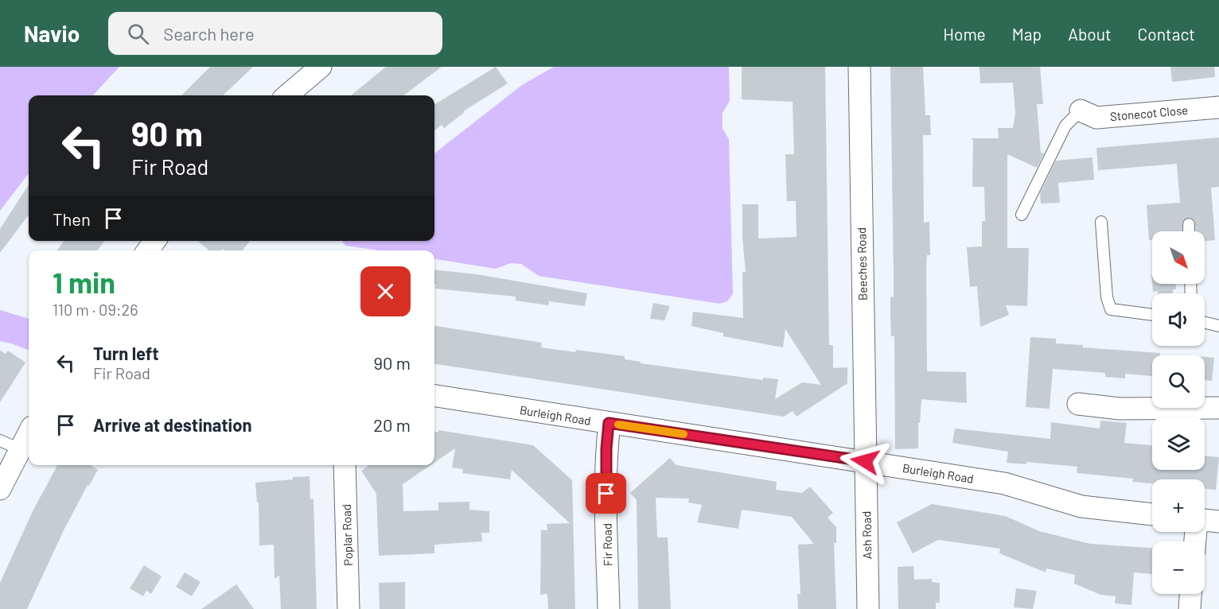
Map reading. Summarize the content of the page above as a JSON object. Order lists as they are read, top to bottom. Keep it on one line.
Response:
{"streets":{"street":["Stonecot Close","Beeches Road","Burleigh Road","Poplar Road","Ash Road","Fir Road"]},"crossings":[["Beeches Road","Burleigh Road"],["Beeches Road","Ash Road"],["Burleigh Road","Ash Road"],["Burleigh Road","Fir Road"]],"north":"bottom right","page":{"header":"Navio","search":"Search here","nav":["Home","Map","About","Contact"],"turn":["90 m","Fir Road"],"then":"Then","map_buttons":["+","−"],"heading":["1 min","110 m · 09:26"],"list":[{"name":"Turn left","note":"Fir Road","value":"90 m"},{"name":"Arrive at destination","value":"20 m"}]}}
